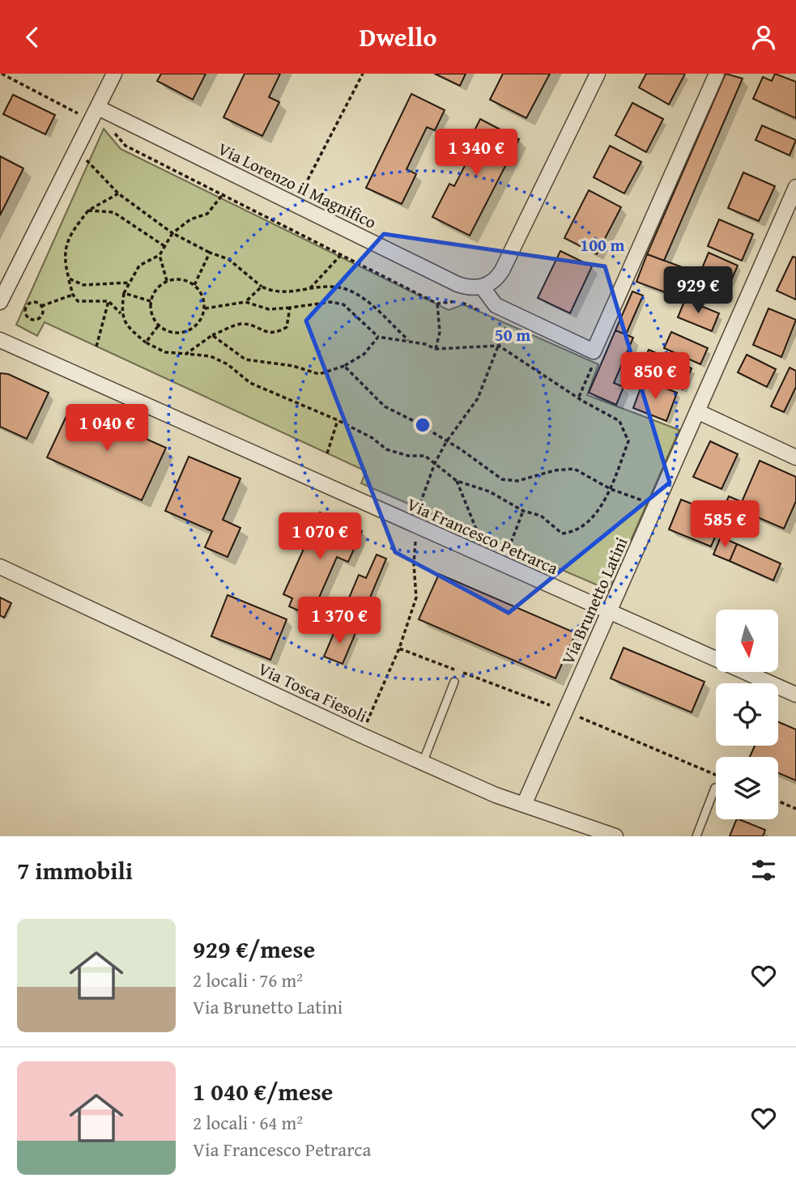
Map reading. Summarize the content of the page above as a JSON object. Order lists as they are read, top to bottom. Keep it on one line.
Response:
{"streets":{"street":["Via Lorenzo il Magnifico","Via Francesco Petrarca","Via Brunetto Latini","Via Tosca Fiesoli"]},"crossings":[["Via Francesco Petrarca","Via Brunetto Latini"],["Via Brunetto Latini","Via Tosca Fiesoli"]],"north":"bottom","page":{"header":"Dwello","price":["1 340 €","929 €","850 €","1 040 €","585 €","1 070 €","1 370 €"],"heading":"7 immobili","list":[{"name":"929 €/mese","note":"2 locali · 76 m² · Via Brunetto Latini"},{"name":"1 040 €/mese","note":"2 locali · 64 m² · Via Francesco Petrarca"}]},"rings":["100 m","50 m"]}
